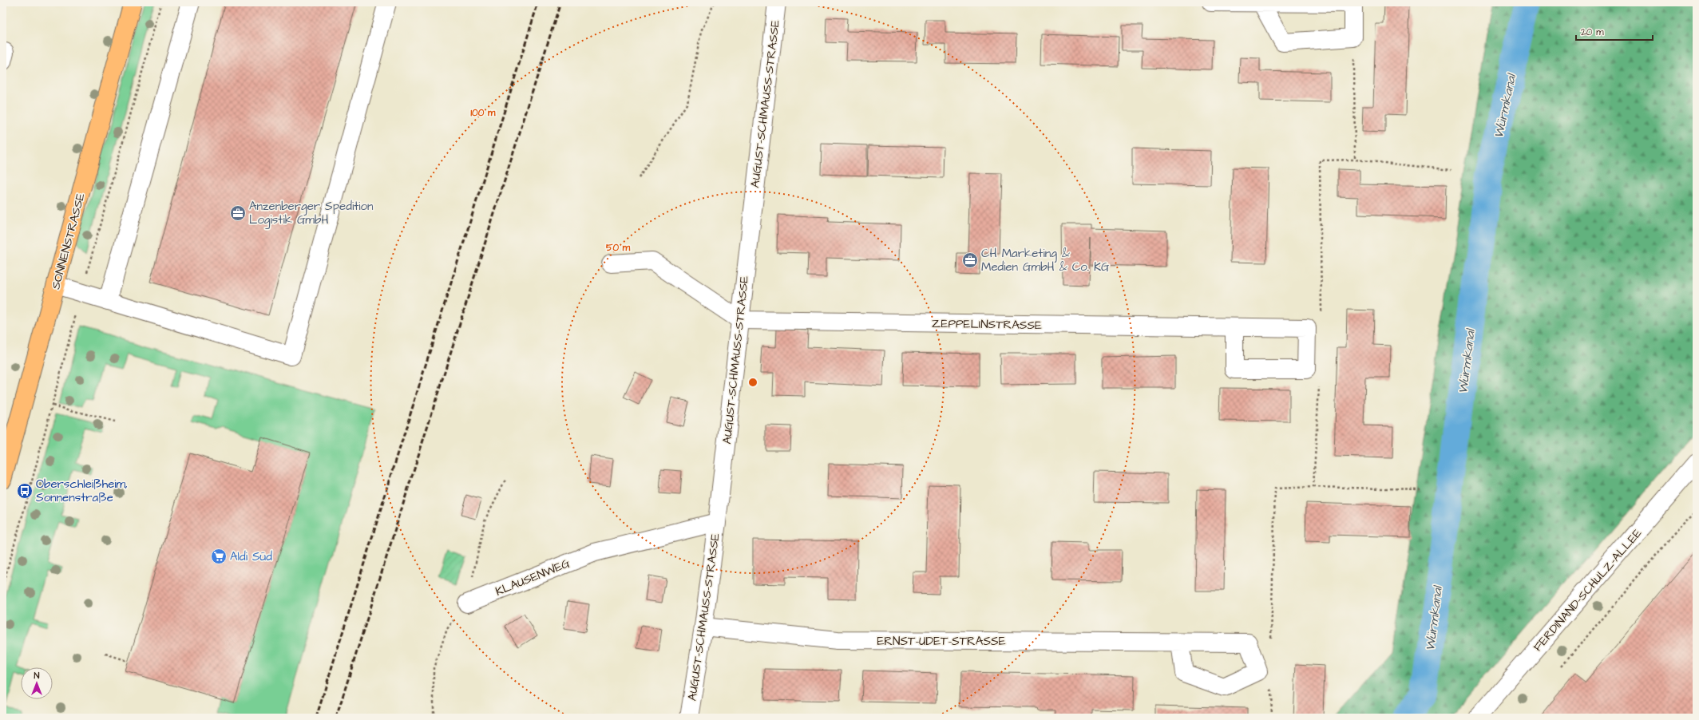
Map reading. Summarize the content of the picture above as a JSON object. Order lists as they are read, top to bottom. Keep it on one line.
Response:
{"streets":{"main road":["SONNENSTRASSE"],"street":["AUGUST-SCHMAUSS-STRASSE","ZEPPELINSTRASSE","KLAUSENWEG","FERDINAND-SCHULZ-ALLEE","ERNST-UDET-STRASSE"]},"crossings":[["AUGUST-SCHMAUSS-STRASSE","ZEPPELINSTRASSE"],["AUGUST-SCHMAUSS-STRASSE","KLAUSENWEG"],["AUGUST-SCHMAUSS-STRASSE","ERNST-UDET-STRASSE"]],"water":["Würmkanal"],"places":{"office":["Anzenberger Spedition Logistik GmbH","CH Marketing & Medien GmbH & Co. KG"],"bus stop":["Oberschleißheim, Sonnenstraße"],"supermarket":["Aldi Süd"]},"scale_bar":"20 m","north":"top","rings":["100 m","50 m"]}
